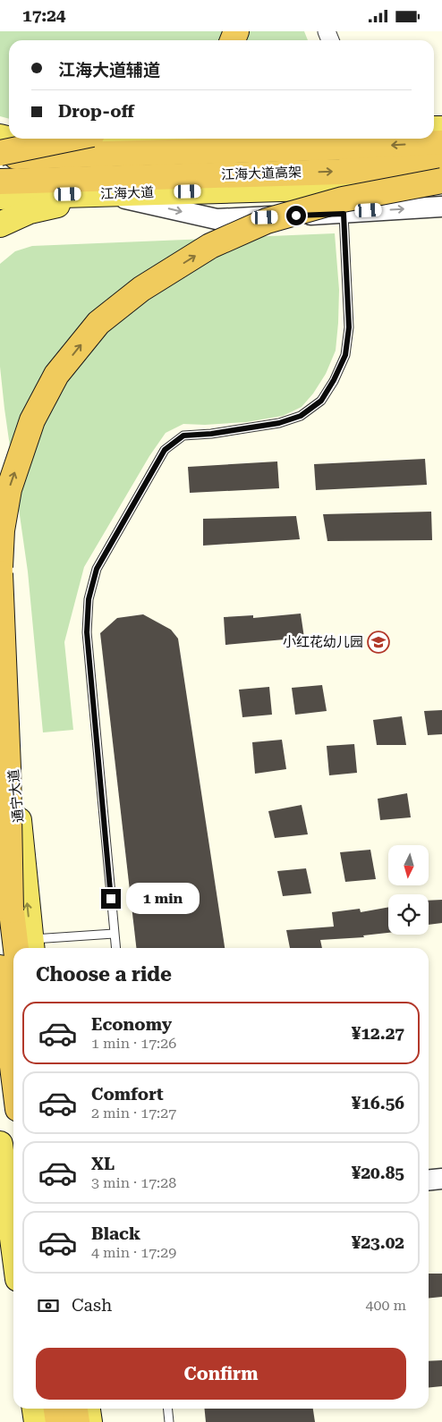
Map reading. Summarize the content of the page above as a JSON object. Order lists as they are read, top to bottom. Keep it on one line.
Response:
{"streets":{"highway":["江海大道高架"],"main road":["江海大道","通宁大道"]},"one_way":["通宁大道"],"places":{"school or university":["小红花幼儿园"]},"north":"bottom","page":{"status":"17:24","banner":["江海大道辅道","Drop-off"],"bubble":"1 min","heading":"Choose a ride","list":[{"name":"Economy","note":"1 min · 17:26","value":"¥12.27"},{"name":"Comfort","note":"2 min · 17:27","value":"¥16.56"},{"name":"XL","note":"3 min · 17:28","value":"¥20.85"},{"name":"Black","note":"4 min · 17:29","value":"¥23.02"}],"pay":["Cash","400 m"],"buttons":"Confirm"}}
